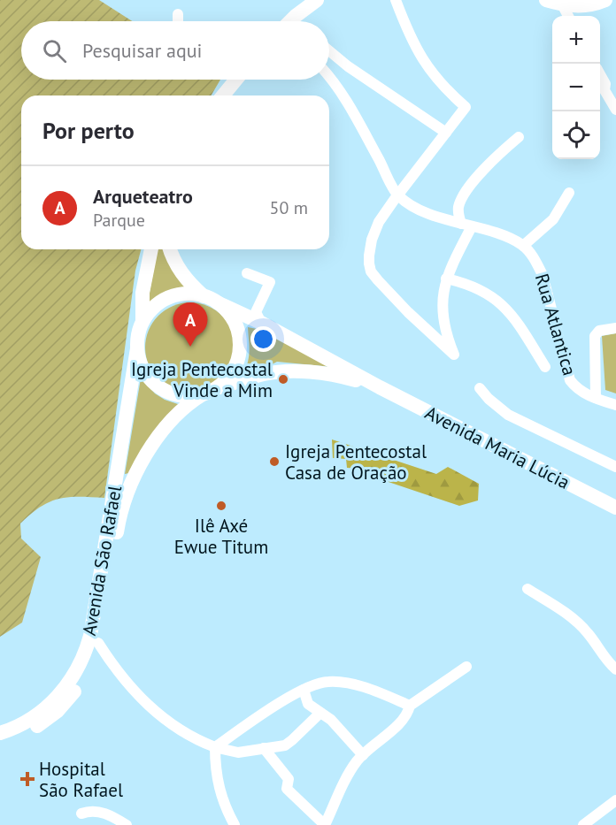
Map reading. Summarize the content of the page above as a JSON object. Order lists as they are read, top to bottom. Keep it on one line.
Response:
{"streets":{"main road":["Avenida Maria Lúcia","Avenida São Rafael"],"street":["Rua Atlantica"]},"crossings":[["Avenida Maria Lúcia","Avenida São Rafael"]],"places":{"other":["Igreja Pentecostal Vinde a Mim","Igreja Pentecostal Casa de Oração","Ilê Axé Ewue Titum"],"health":["Hospital São Rafael"]},"page":{"map_buttons":["+","−"],"search":"Pesquisar aqui","heading":"Por perto","list":[{"mark":"A","name":"Arqueteatro","note":"Parque","value":"50 m"}],"pins":"A"}}
